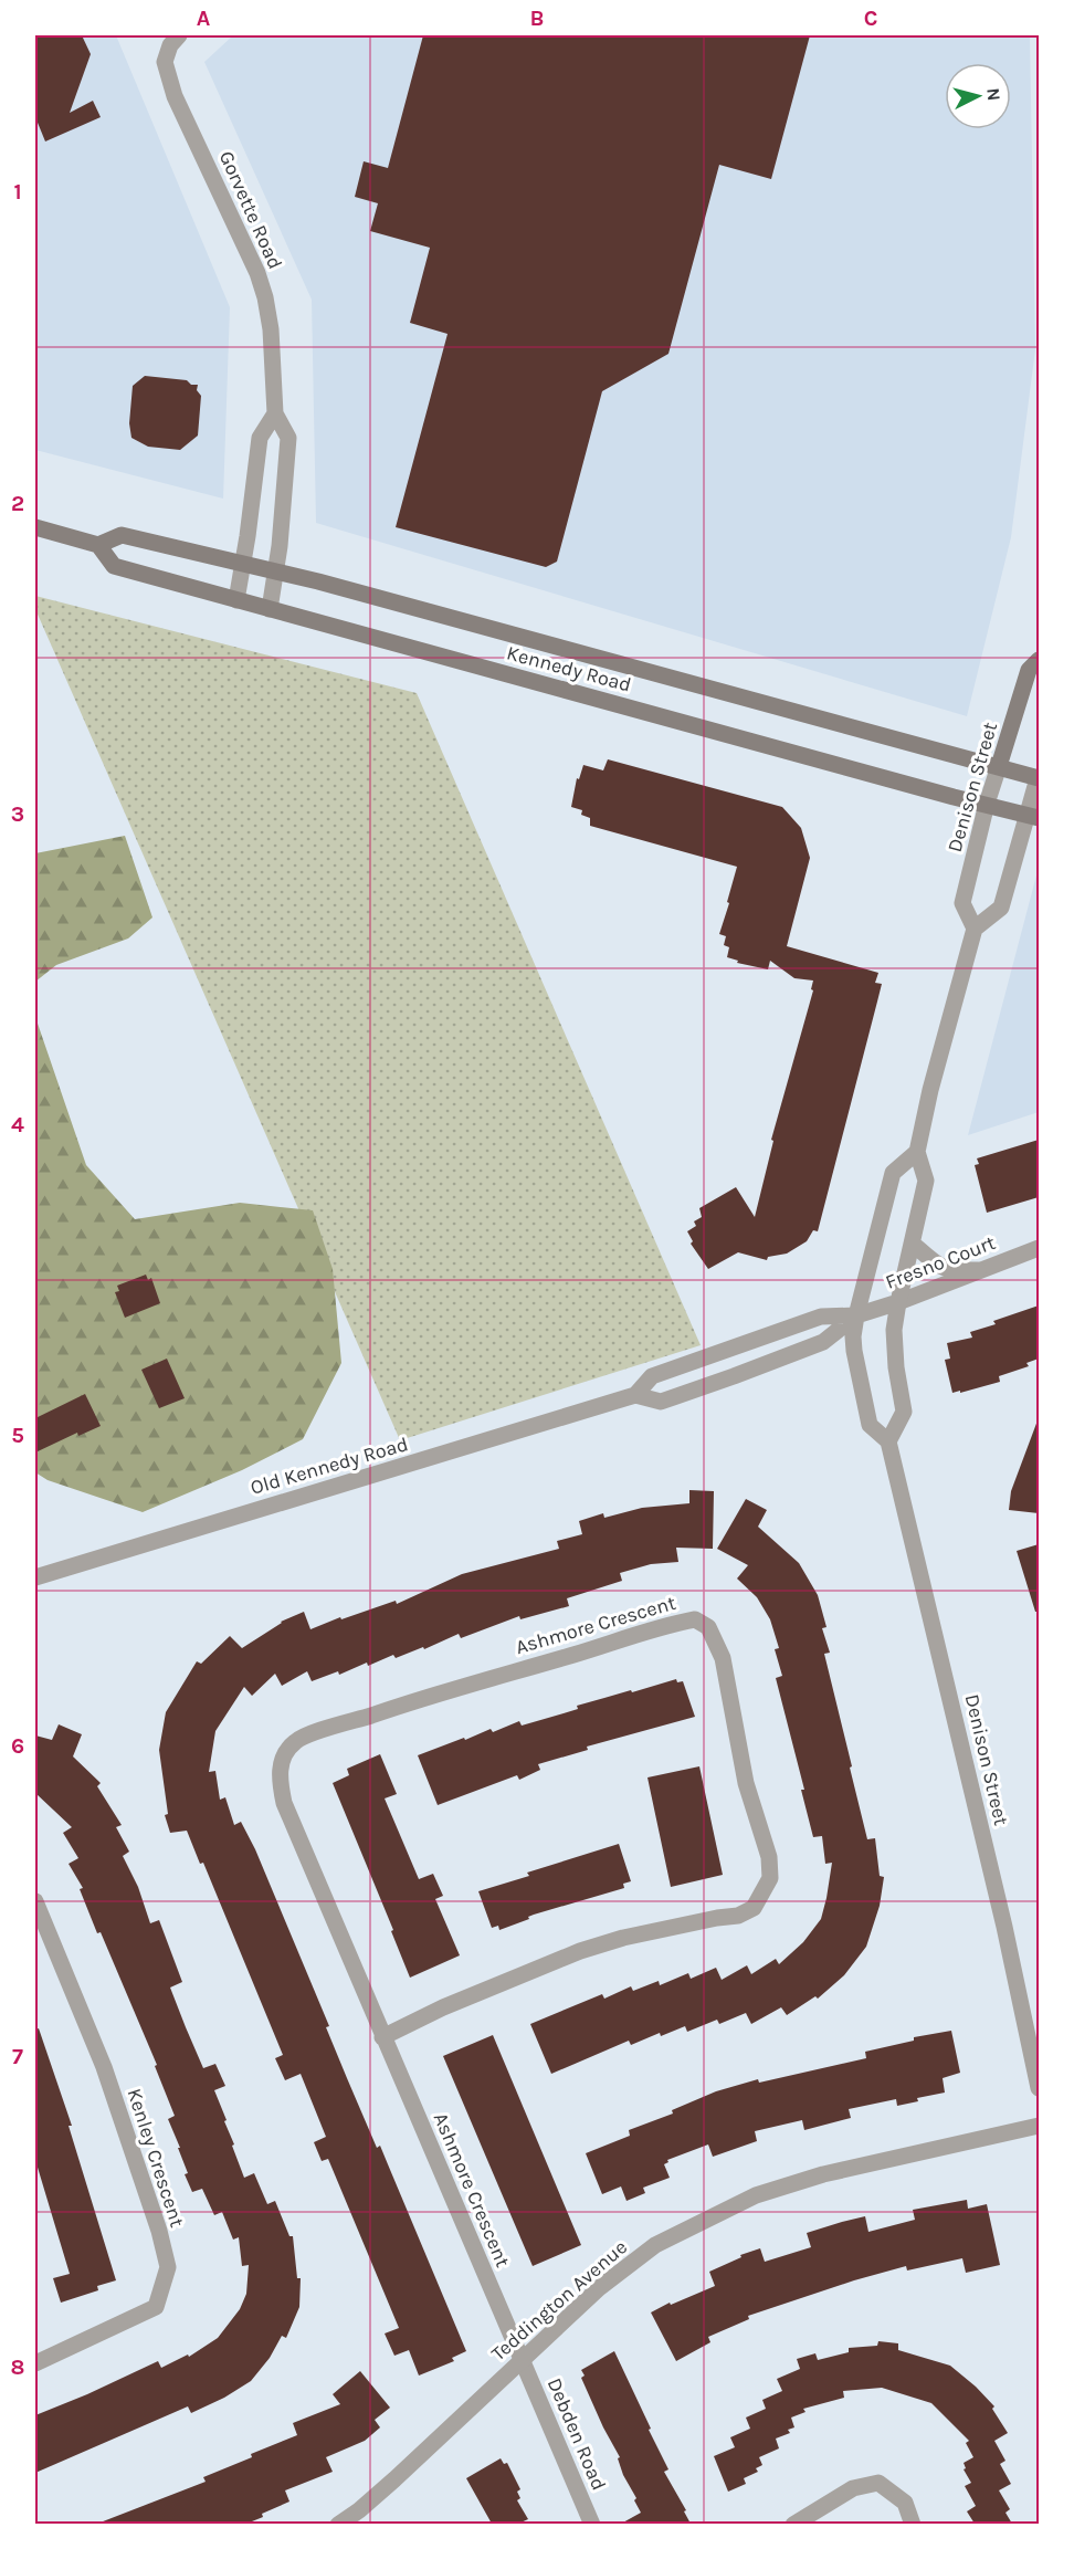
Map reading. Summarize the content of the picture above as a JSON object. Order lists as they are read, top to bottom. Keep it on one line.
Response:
{"streets":{"main road":["Kennedy Road","Denison Street"],"street":["Gorvette Road","Fresno Court","Old Kennedy Road","Ashmore Crescent","Kenley Crescent","Teddington Avenue","Debden Road"]},"crossings":[["Gorvette Road","Kennedy Road"],["Kennedy Road","Denison Street"],["Denison Street","Fresno Court"],["Denison Street","Old Kennedy Road"],["Fresno Court","Old Kennedy Road"],["Ashmore Crescent","Teddington Avenue"],["Ashmore Crescent","Debden Road"],["Teddington Avenue","Debden Road"]],"north":"right","grid":{"columns":["A","B","C"],"rows":["1","2","3","4","5","6","7","8"]}}
